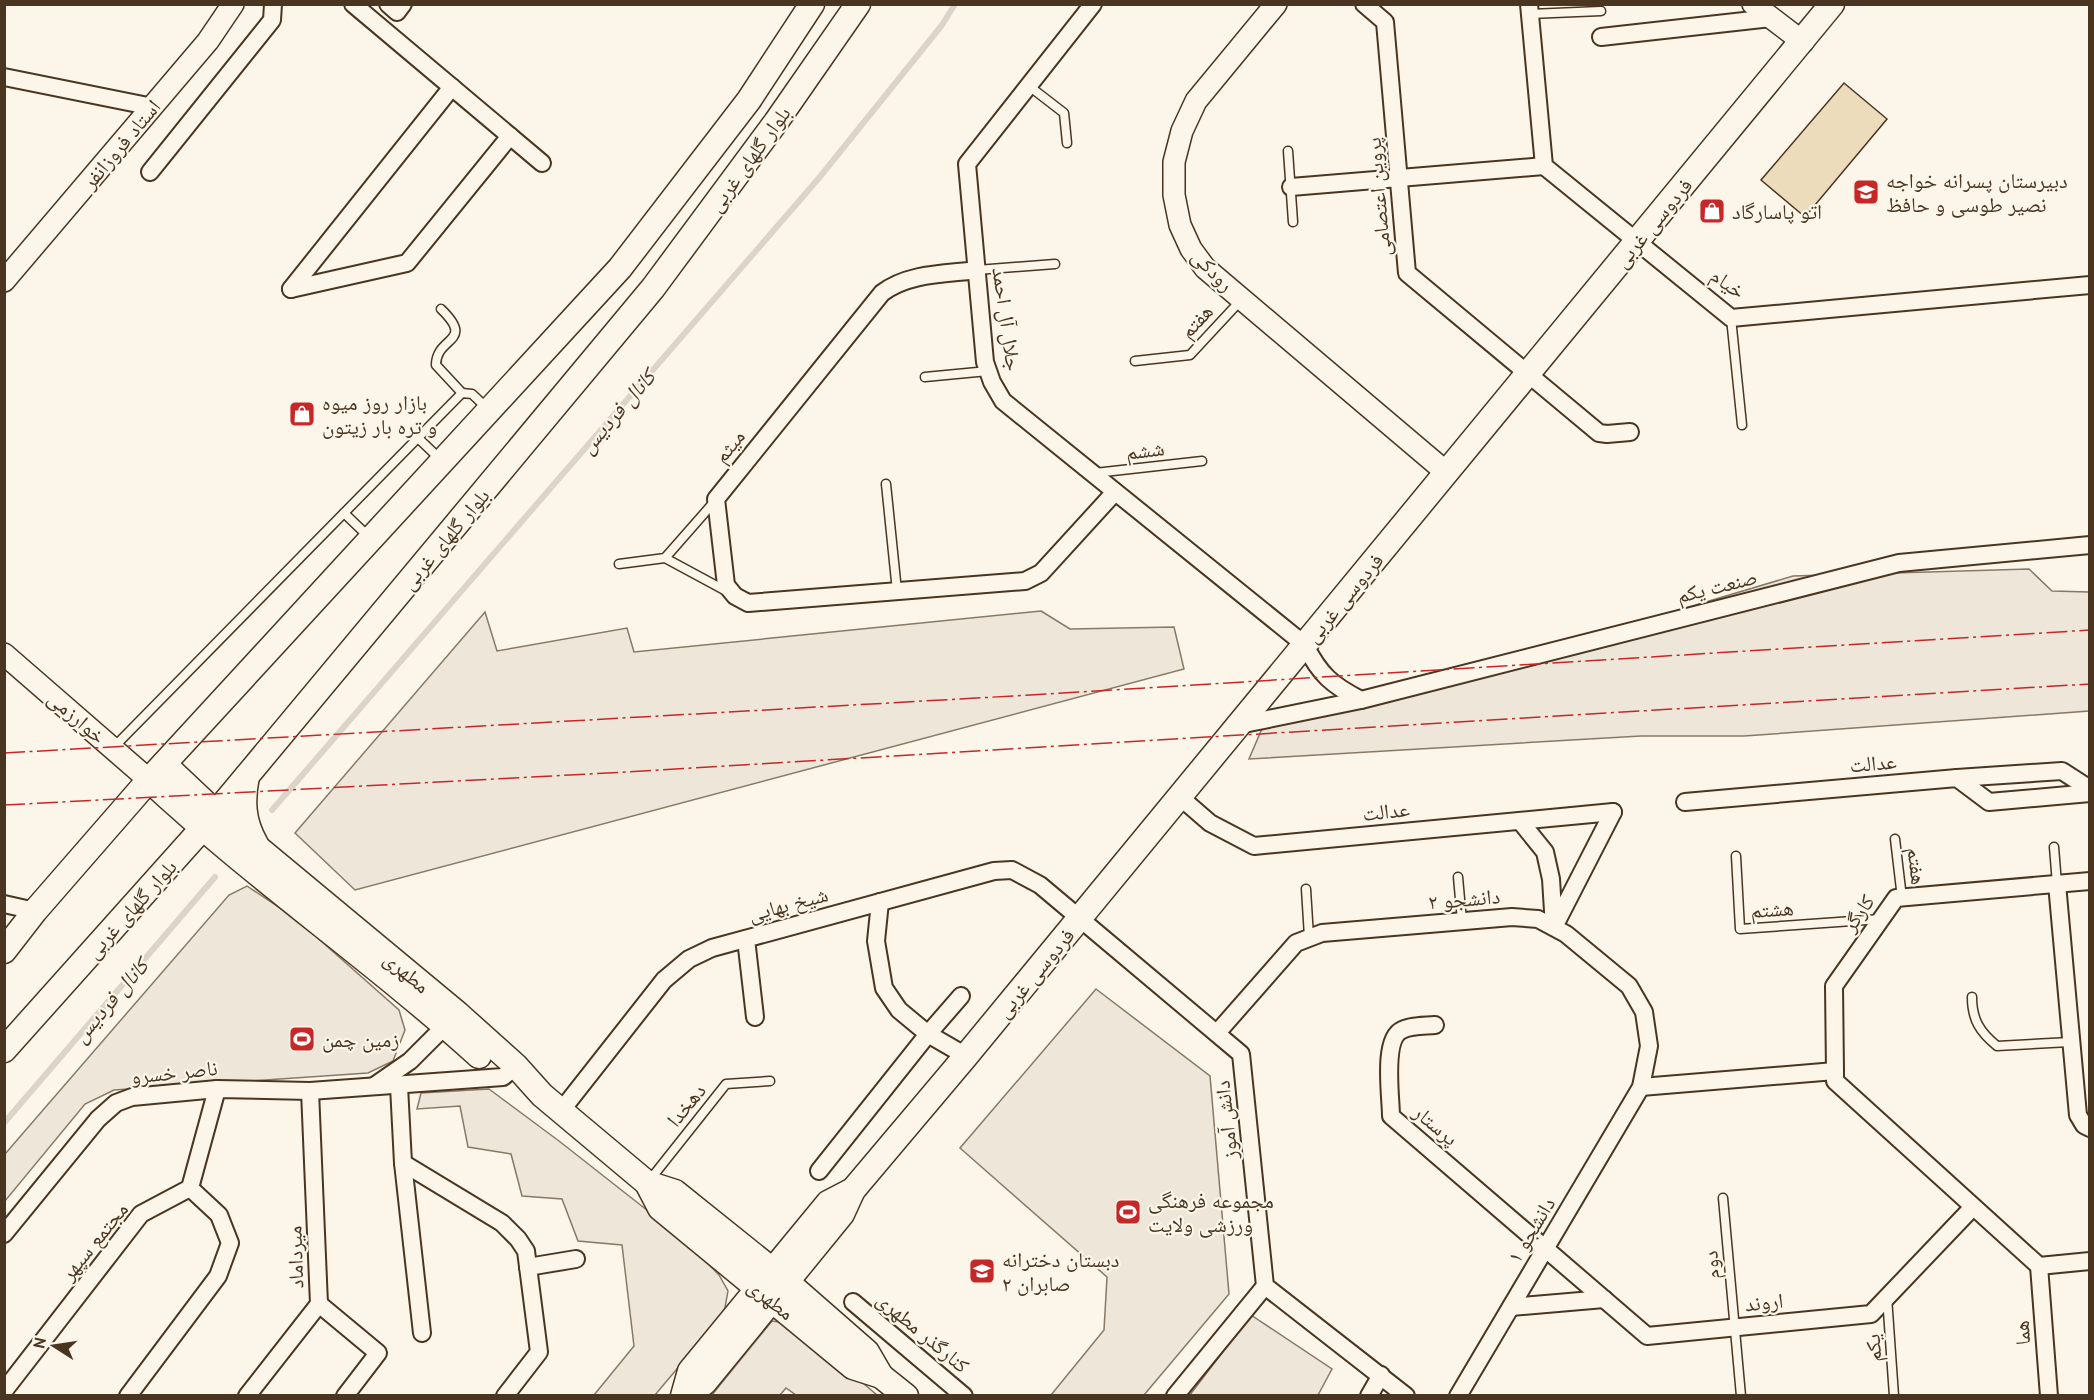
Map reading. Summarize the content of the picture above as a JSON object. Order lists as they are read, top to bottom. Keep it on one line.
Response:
{"streets":{"main road":["بلوار گلهای غربی","فردوسی غربی","مطهری"],"street":["استاد فروزانفر","پروین اعتصامی","رودکی","خیام","جلال آل احمد","میثم","صنعت یکم","خوارزمی","عدالت","دانشجو ۲","شیخ بهایی","کارگر","ناصر خسرو","دانش آموز","پرستار","دانشجو ۱","مجتمع سپهر","میرداماد","اروند","کنارگذر مطهری","هما"],"lane":["هفتم","ششم","هشتم","دهخدا","دوم","یکم"]},"crossings":[["بلوار گلهای غربی","خوارزمی"],["بلوار گلهای غربی","مطهری"],["پروین اعتصامی","فردوسی غربی"],["فردوسی غربی","رودکی"],["فردوسی غربی","خیام"],["فردوسی غربی","جلال آل احمد"],["فردوسی غربی","صنعت یکم"],["فردوسی غربی","عدالت"],["فردوسی غربی","شیخ بهایی"],["فردوسی غربی","مطهری"],["فردوسی غربی","دانش آموز"],["رودکی","هفتم"],["جلال آل احمد","میثم"],["جلال آل احمد","ششم"],["هفتم","کارگر"],["خوارزمی","مطهری"],["عدالت","دانشجو ۲"],["دانشجو ۲","دانش آموز"],["دانشجو ۲","دانشجو ۱"],["شیخ بهایی","مطهری"],["شیخ بهایی","دانش آموز"],["هشتم","کارگر"],["مطهری","ناصر خسرو"],["مطهری","دهخدا"],["ناصر خسرو","میرداماد"],["پرستار","دانشجو ۱"],["پرستار","اروند"],["دانشجو ۱","اروند"],["دوم","اروند"],["اروند","یکم"]],"water":["کانال فردیس"],"places":{"school or university":["دبیرستان پسرانه خواجه نصیر طوسی و حافظ","دبستان دخترانه صابران ۲"],"shop":["اتو پاسارگاد","بازار روز میوه و تره بار زیتون"],"sports":["زمین چمن","مجموعه فرهنگی ورزشی ولایت"]},"north":"left"}
